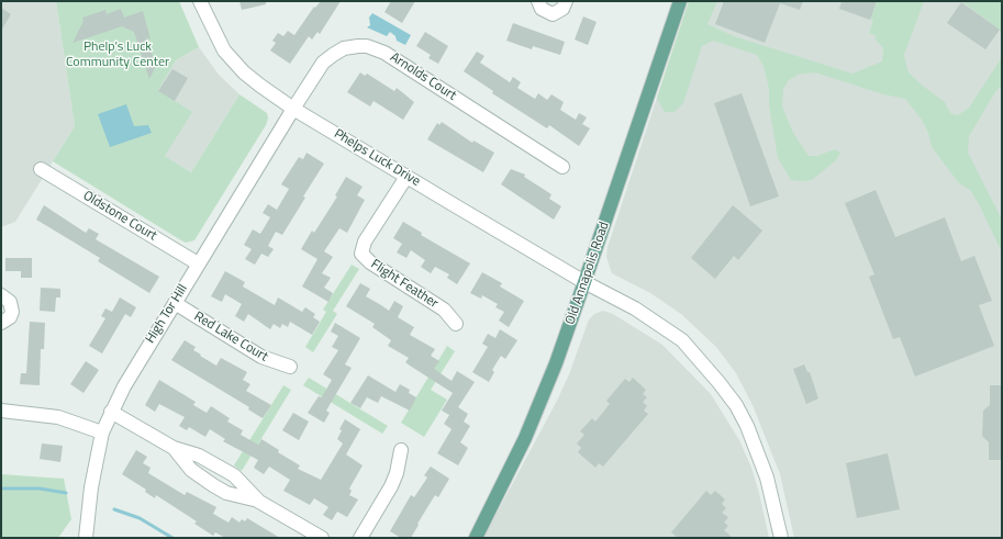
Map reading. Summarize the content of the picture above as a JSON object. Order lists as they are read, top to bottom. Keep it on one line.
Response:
{"streets":{"main road":["Old Annapolis Road"],"street":["Arnolds Court","Phelps Luck Drive","Oldstone Court","Flight Feather","High Tor Hill","Red Lake Court"]},"crossings":[["Arnolds Court","Phelps Luck Drive"],["Arnolds Court","High Tor Hill"],["Phelps Luck Drive","Old Annapolis Road"],["Phelps Luck Drive","Flight Feather"],["Phelps Luck Drive","High Tor Hill"],["Oldstone Court","High Tor Hill"],["High Tor Hill","Red Lake Court"]],"parks":["Phelp's Luck Community Center"]}
